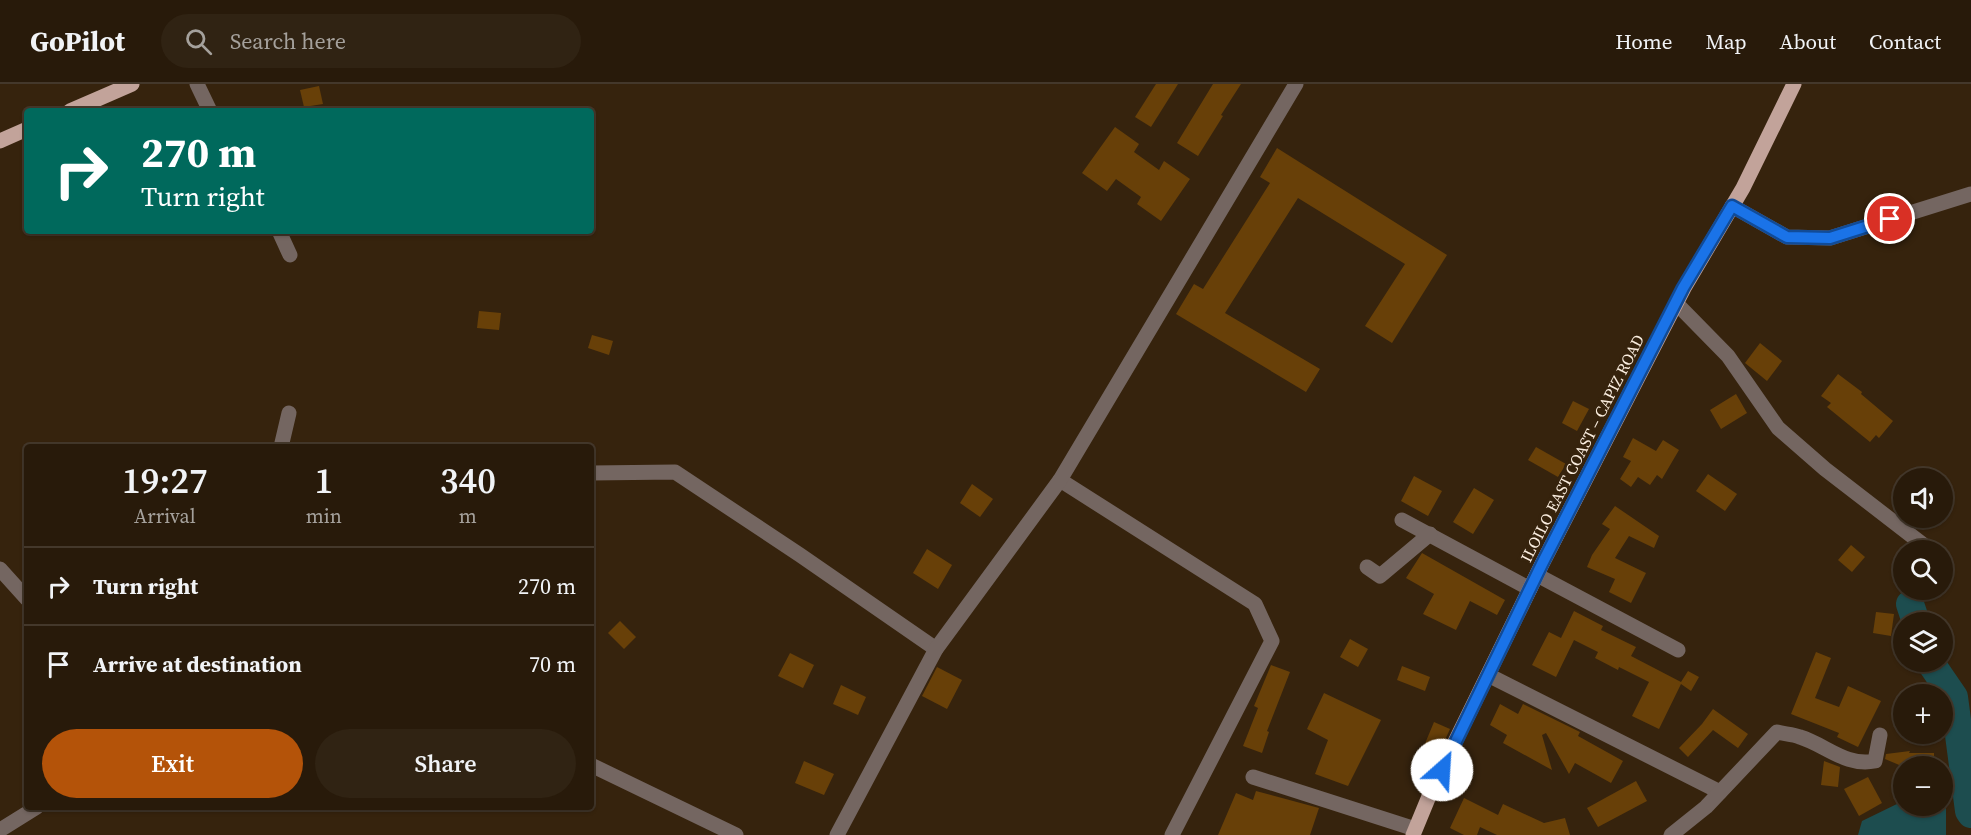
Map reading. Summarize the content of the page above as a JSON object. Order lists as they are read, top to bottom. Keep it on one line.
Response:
{"streets":{"main road":["ILOILO EAST COAST – CAPIZ ROAD"]},"page":{"header":"GoPilot","search":"Search here","nav":["Home","Map","About","Contact"],"turn":["270 m","Turn right"],"eta":["19:27","Arrival","1","min","340","m"],"map_buttons":["+","−"],"list":[{"name":"Turn right","value":"270 m"},{"name":"Arrive at destination","value":"70 m"}],"buttons":["Exit","Share"]}}
